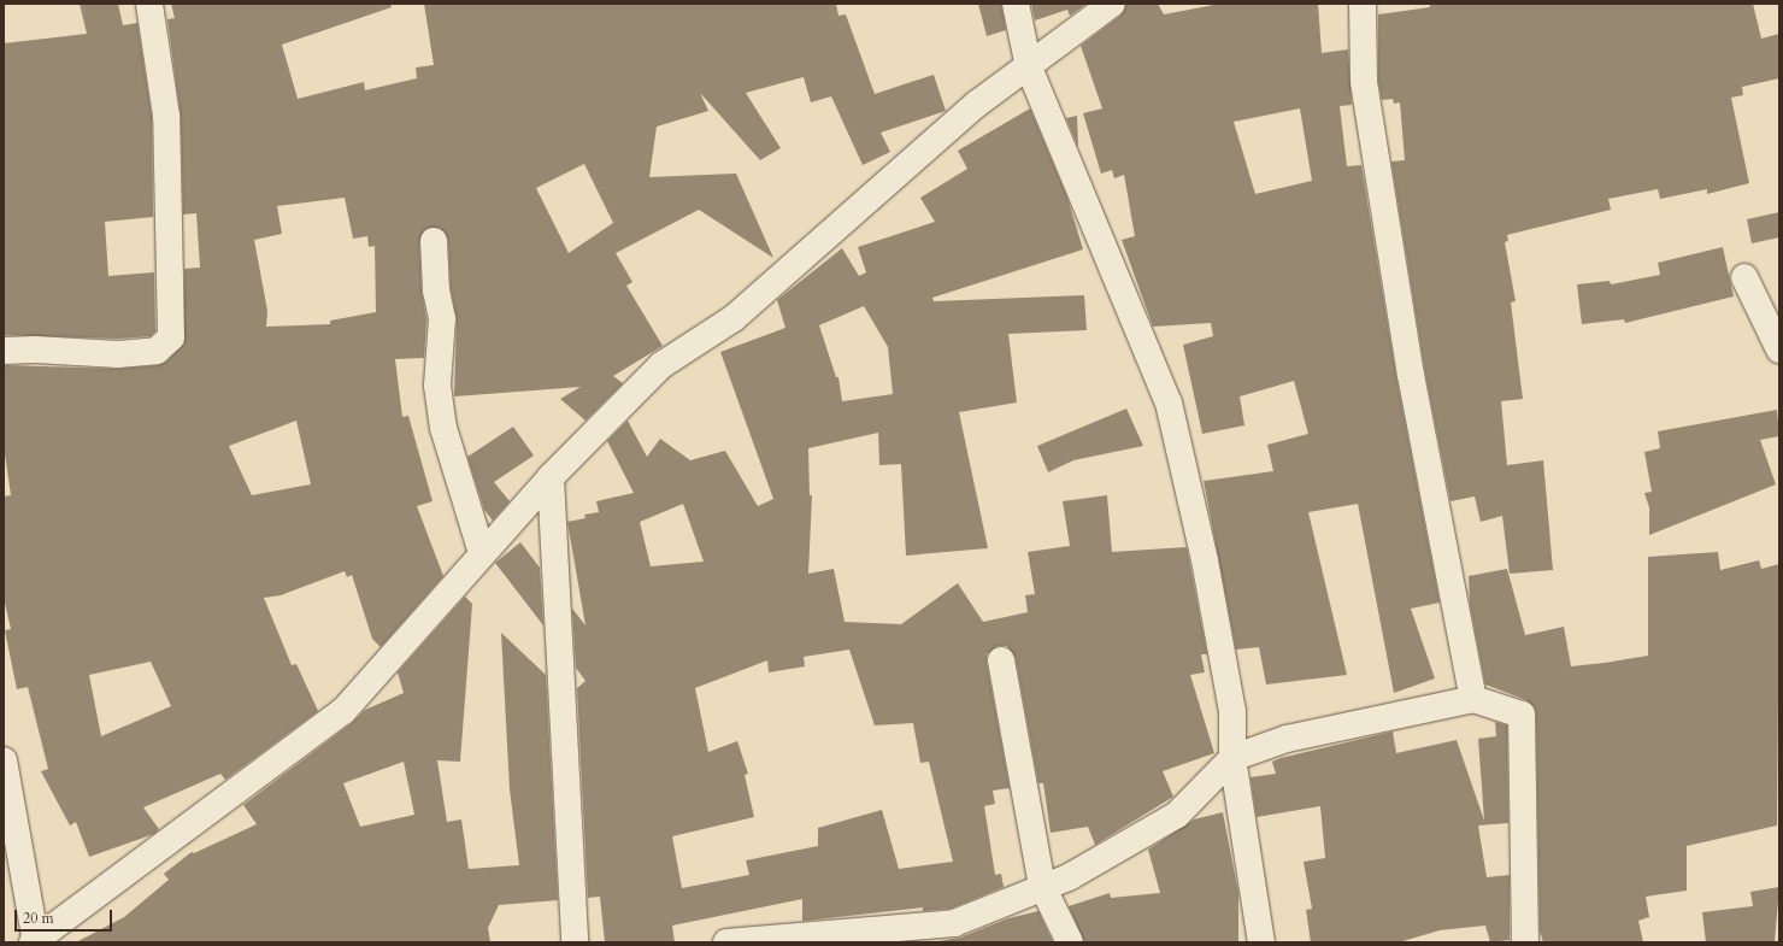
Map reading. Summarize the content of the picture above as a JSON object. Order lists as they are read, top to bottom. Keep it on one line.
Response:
{"scale_bar":"20 m"}
